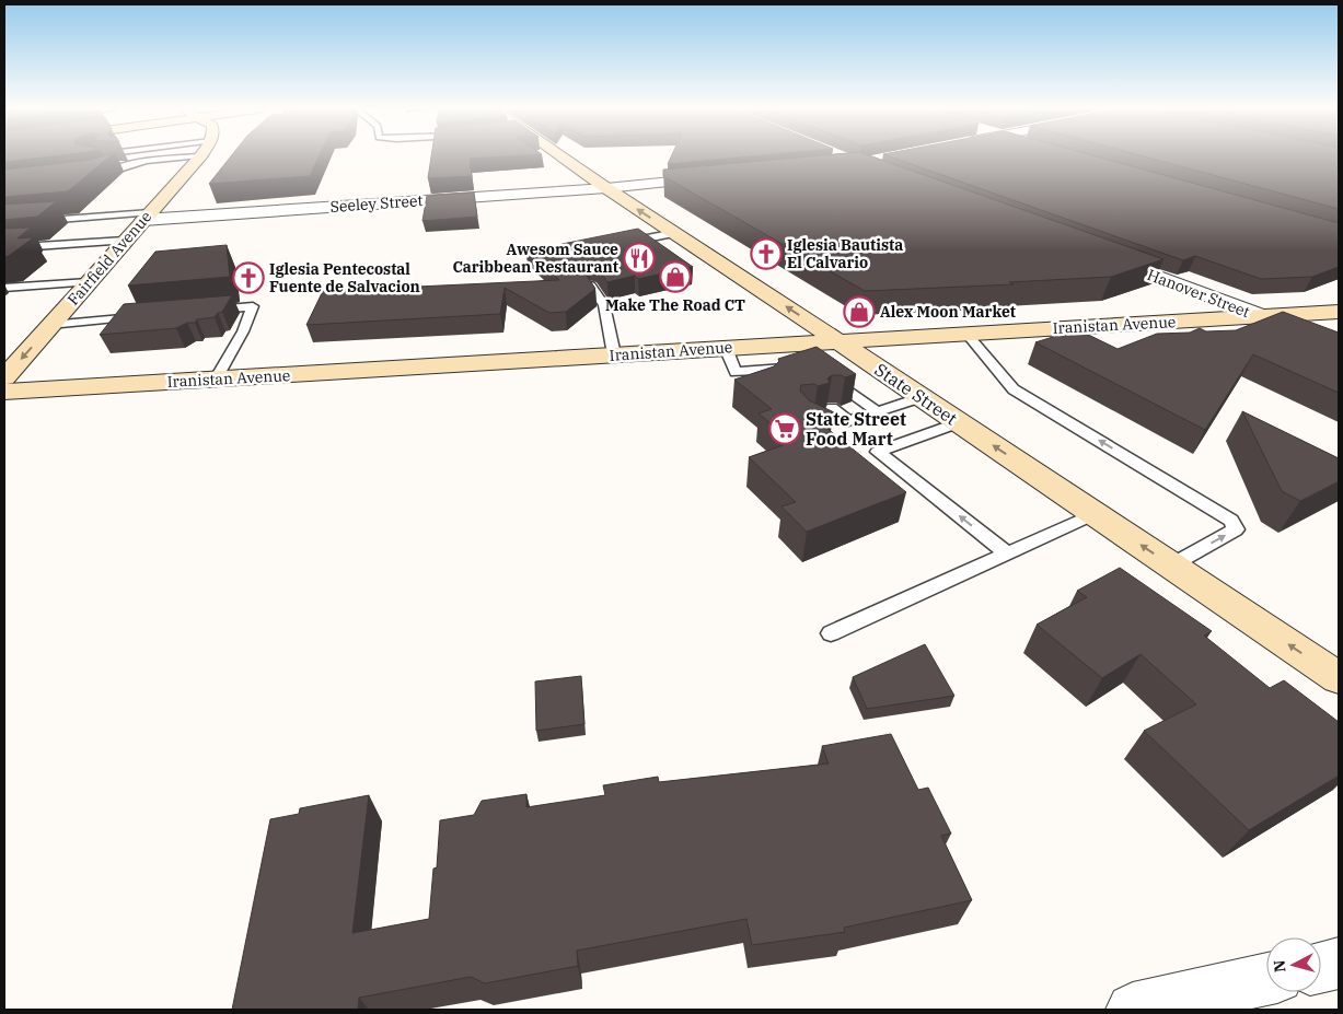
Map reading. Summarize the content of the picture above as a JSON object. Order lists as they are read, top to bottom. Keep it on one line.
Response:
{"streets":{"main road":["Fairfield Avenue","Iranistan Avenue","State Street"],"street":["Seeley Street","Hanover Street"]},"crossings":[["Seeley Street","Fairfield Avenue"],["Seeley Street","State Street"],["Hanover Street","Iranistan Avenue"],["Iranistan Avenue","State Street"]],"one_way":["State Street"],"places":{"church":["Iglesia Bautista El Calvario","Iglesia Pentecostal Fuente de Salvacion"],"restaurant":["Awesom Sauce Caribbean Restaurant"],"shop":["Make The Road CT","Alex Moon Market"],"supermarket":["State Street Food Mart"]},"north":"left"}
